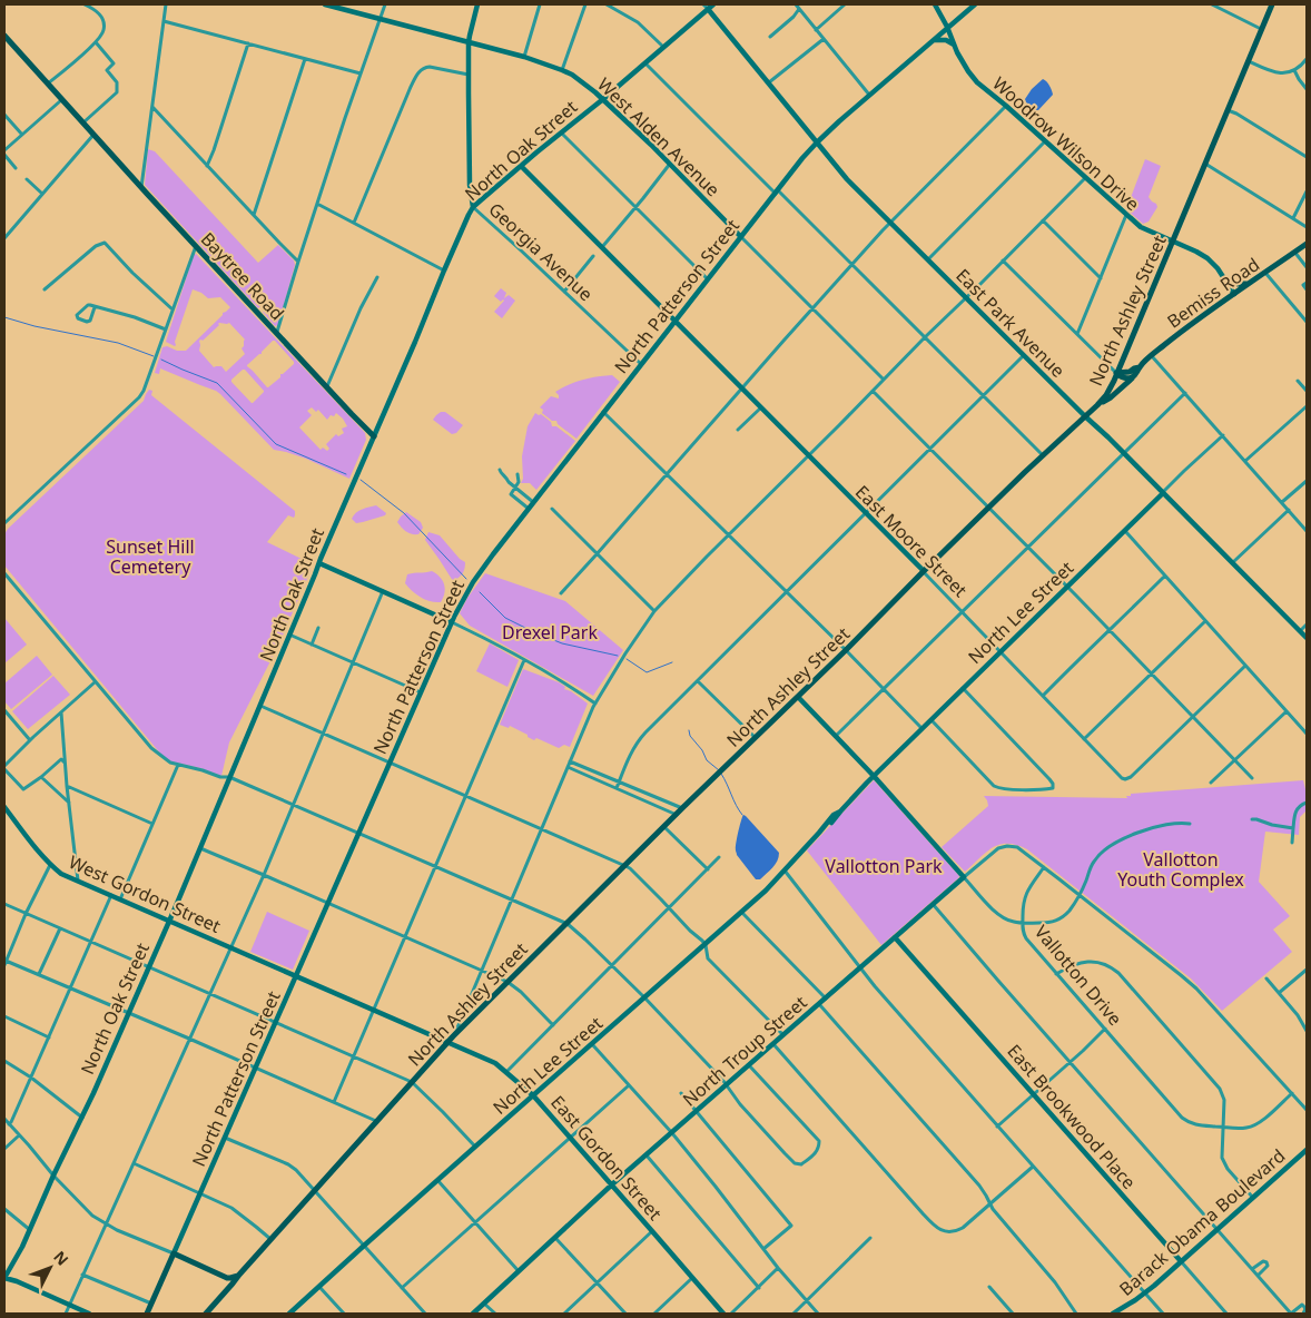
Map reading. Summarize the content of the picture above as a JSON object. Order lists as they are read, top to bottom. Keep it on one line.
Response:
{"streets":{"main road":["Baytree Road","Bemiss Road","North Patterson Street","North Ashley Street"],"street":["West Alden Avenue","Woodrow Wilson Drive","North Oak Street","Georgia Avenue","East Park Avenue","East Moore Street","North Lee Street","West Gordon Street","Vallotton Drive","North Troup Street","East Brookwood Place","East Gordon Street","Barack Obama Boulevard"]},"crossings":[["West Alden Avenue","North Oak Street"],["West Alden Avenue","Georgia Avenue"],["West Alden Avenue","North Patterson Street"],["Woodrow Wilson Drive","Bemiss Road"],["Woodrow Wilson Drive","North Patterson Street"],["Woodrow Wilson Drive","North Ashley Street"],["North Oak Street","Georgia Avenue"],["North Oak Street","Baytree Road"],["North Oak Street","East Park Avenue"],["North Oak Street","East Moore Street"],["North Oak Street","West Gordon Street"],["Georgia Avenue","North Patterson Street"],["Bemiss Road","North Ashley Street"],["North Patterson Street","East Park Avenue"],["North Patterson Street","East Moore Street"],["North Patterson Street","West Gordon Street"],["North Patterson Street","East Gordon Street"],["North Ashley Street","East Park Avenue"],["North Ashley Street","East Moore Street"],["North Ashley Street","Vallotton Drive"],["North Ashley Street","East Gordon Street"],["East Park Avenue","North Lee Street"],["East Moore Street","North Lee Street"],["North Lee Street","Vallotton Drive"],["North Lee Street","East Gordon Street"],["West Gordon Street","East Gordon Street"],["Vallotton Drive","North Troup Street"],["North Troup Street","East Brookwood Place"],["North Troup Street","East Gordon Street"],["East Brookwood Place","Barack Obama Boulevard"]],"parks":["Sunset Hill Cemetery","Drexel Park","Vallotton Youth Complex","Vallotton Park"],"north":"top right"}
